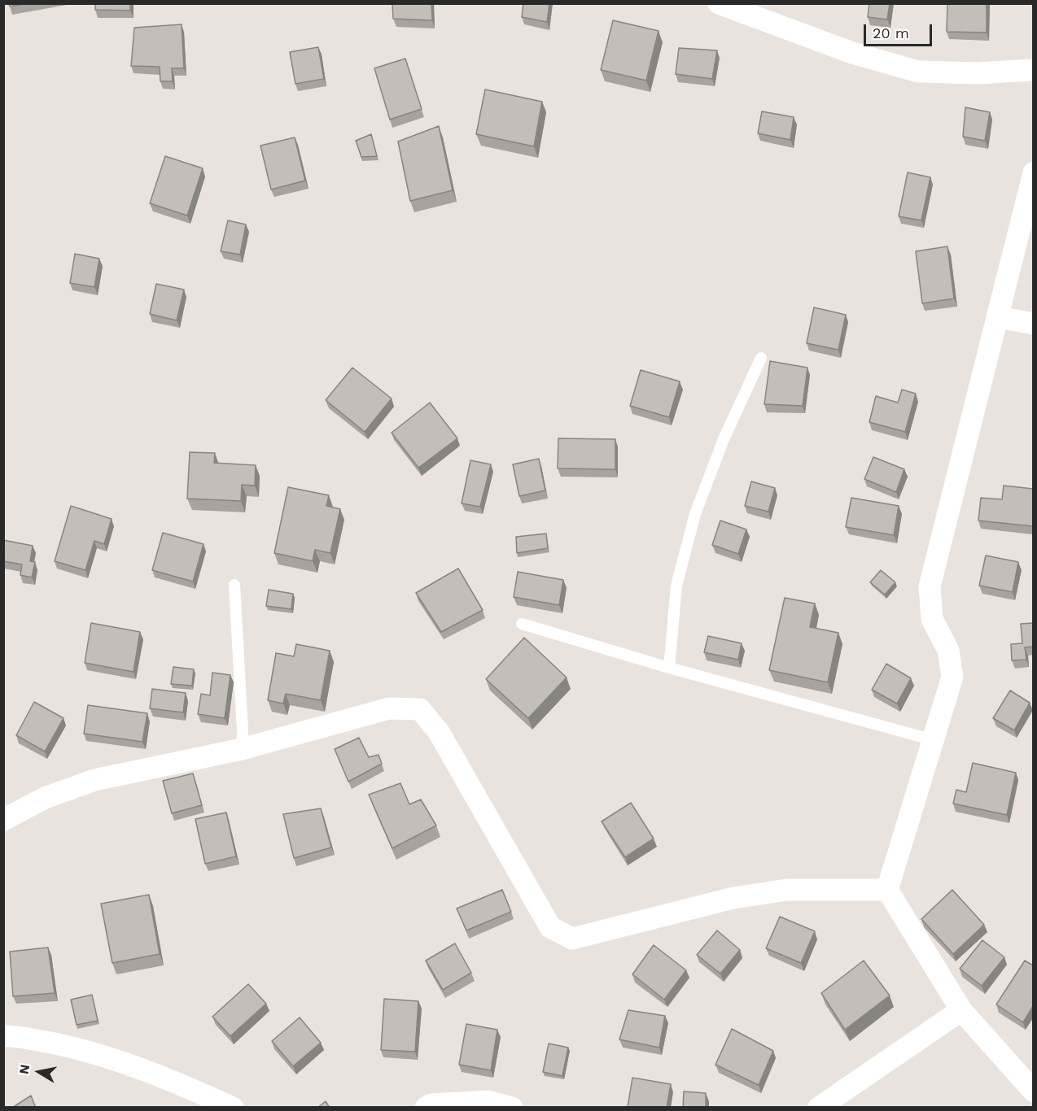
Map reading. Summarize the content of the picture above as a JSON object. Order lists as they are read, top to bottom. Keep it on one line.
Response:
{"scale_bar":"20 m","north":"left"}
